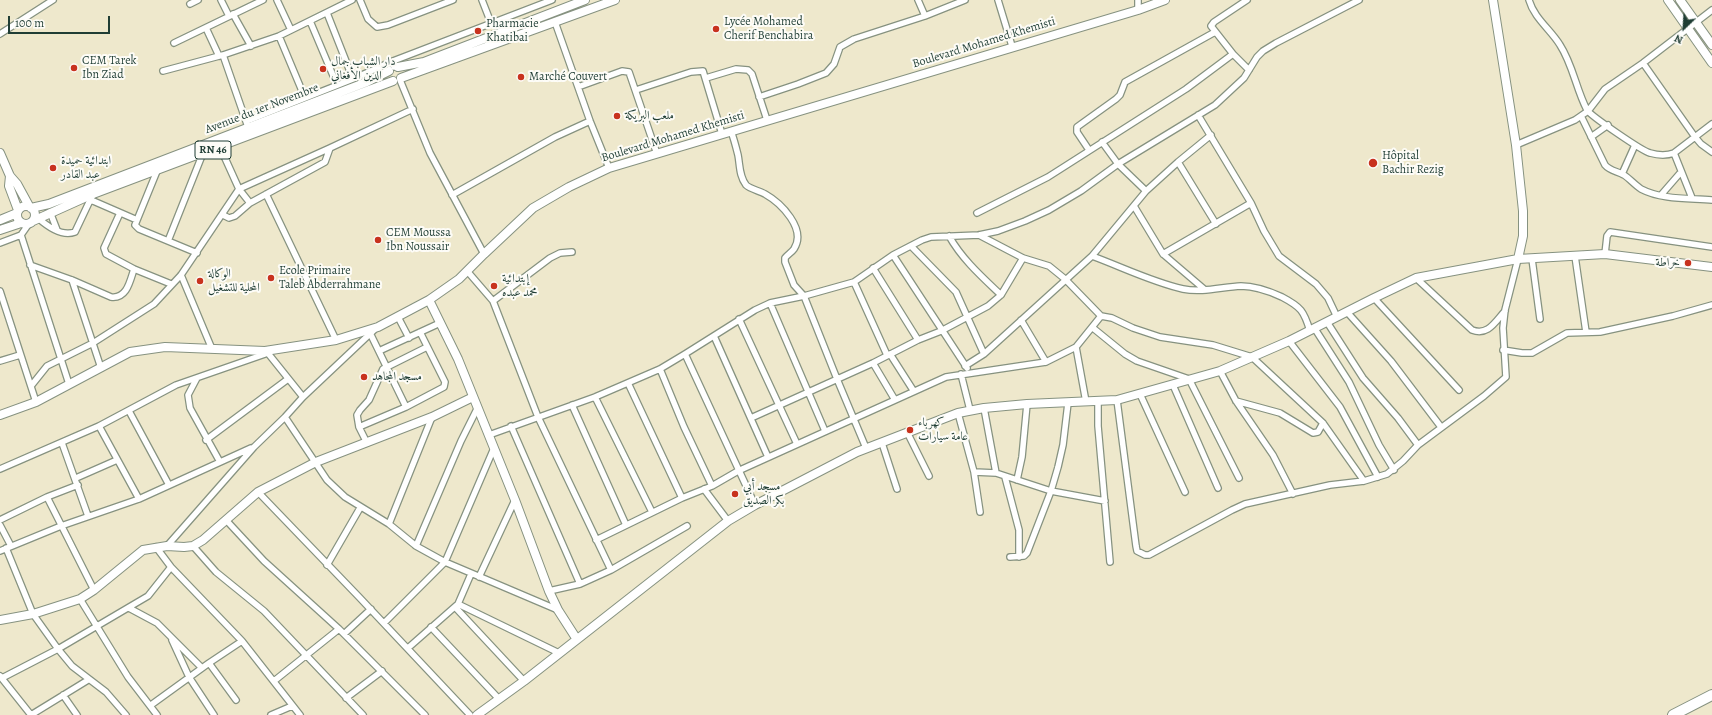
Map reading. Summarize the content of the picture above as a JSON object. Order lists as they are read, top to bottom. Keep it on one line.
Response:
{"streets":{"main road":["Boulevard Mohamed Khemisti","Avenue du 1er Novembre","RN 46"]},"places":["Lycée Mohamed Cherif Benchabira","Pharmacie Khatibai","CEM Tarek Ibn Ziad","دار الشباب جمال الدين الأفغاني","Marché Couvert","ملعب البريكة","Hôpital Bachir Rezig","ابتدائية حميدة عبد القادر","CEM Moussa Ibn Noussair","خراطة","Ecole Primaire Taleb Abderrahmane","الوكالة المحلية للتشغيل","إبتدائية محمد عبده","مسجد المجاهد","كهرباء عامة سيارات","مسجد أبي بكر الصديق"],"scale_bar":"100 m","north":"bottom left"}
